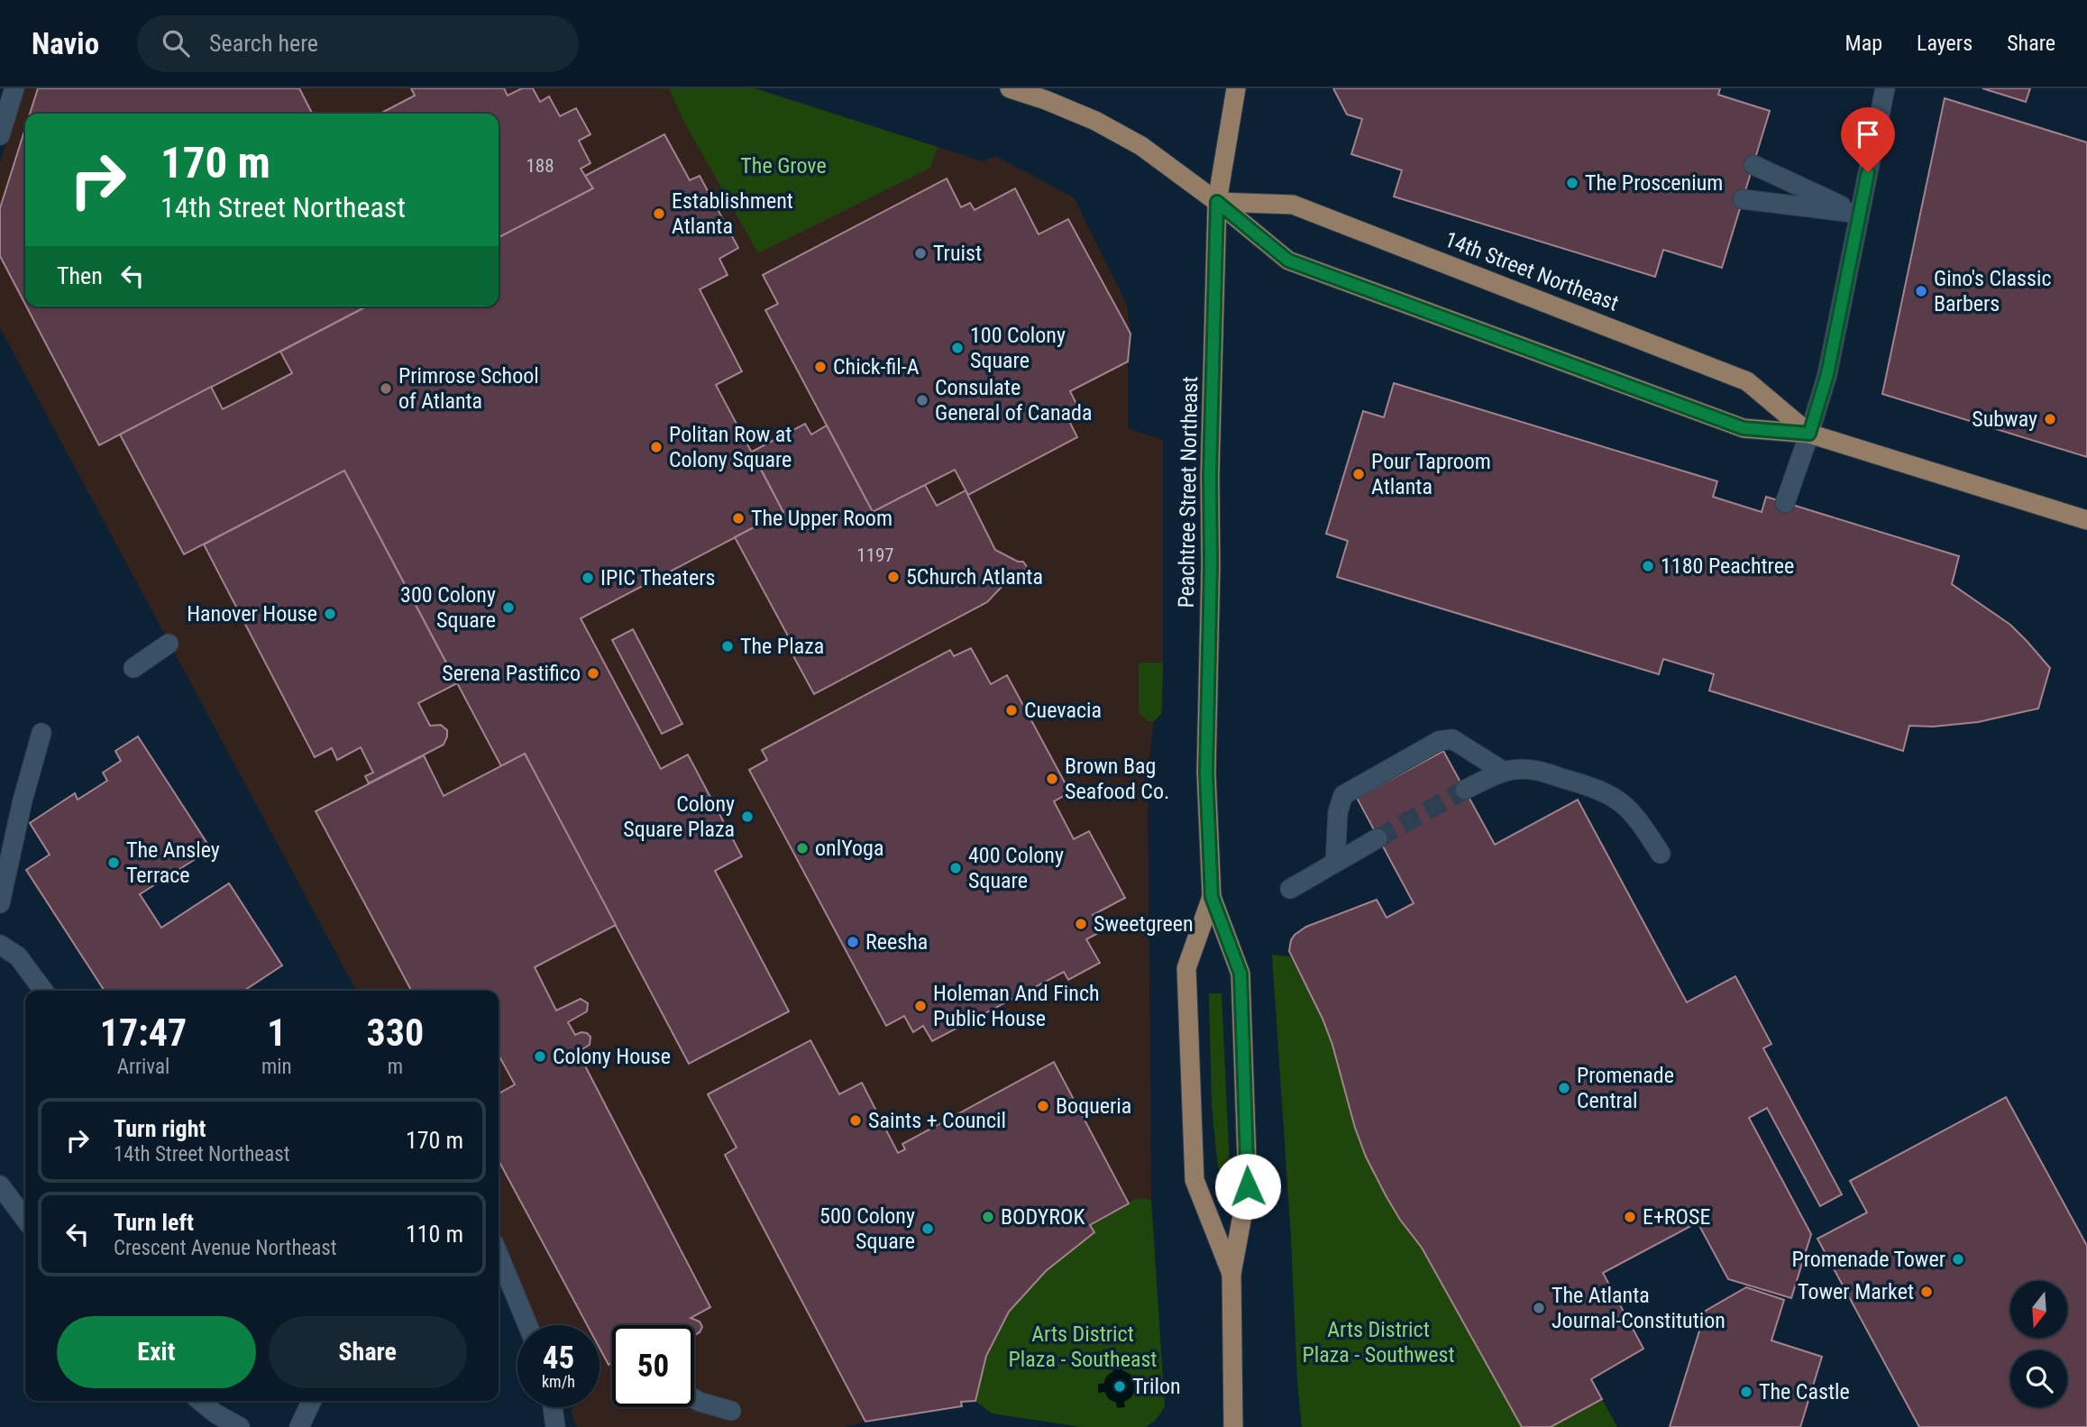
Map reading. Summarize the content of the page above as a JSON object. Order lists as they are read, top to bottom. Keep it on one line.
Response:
{"streets":{"main road":["14th Street Northeast","Peachtree Street Northeast"]},"crossings":[["14th Street Northeast","Peachtree Street Northeast"]],"parks":["The Grove","Arts District Plaza - Southwest","Arts District Plaza - Southeast"],"places":["The Proscenium","Establishment Atlanta","Truist","Gino's Classic Barbers","100 Colony Square","Chick-fil-A","Primrose School of Atlanta","Consulate General of Canada","Subway","Politan Row at Colony Square","Pour Taproom Atlanta","The Upper Room","1180 Peachtree","5Church Atlanta","IPIC Theaters","300 Colony Square","Hanover House","The Plaza","Serena Pastifico","Cuevacia","Brown Bag Seafood Co.","Colony Square Plaza","onlYoga","The Ansley Terrace","400 Colony Square","Sweetgreen","Reesha","Holeman And Finch Public House","Colony House","Promenade Central","Boqueria","Saints + Council","BODYROK","E+ROSE","500 Colony Square","Promenade Tower","Tower Market","The Atlanta Journal-Constitution","Trilon","The Castle"],"house_numbers":["188","1197"],"north":"bottom","page":{"header":"Navio","search":"Search here","nav":["Map","Layers","Share"],"turn":["170 m","14th Street Northeast"],"then":"Then","eta":["17:47","Arrival","1","min","330","m"],"list":[{"name":"Turn right","note":"14th Street Northeast","value":"170 m"},{"name":"Turn left","note":"Crescent Avenue Northeast","value":"110 m"}],"buttons":["Exit","Share"],"speed":"45 km/h","limit":"50"}}
